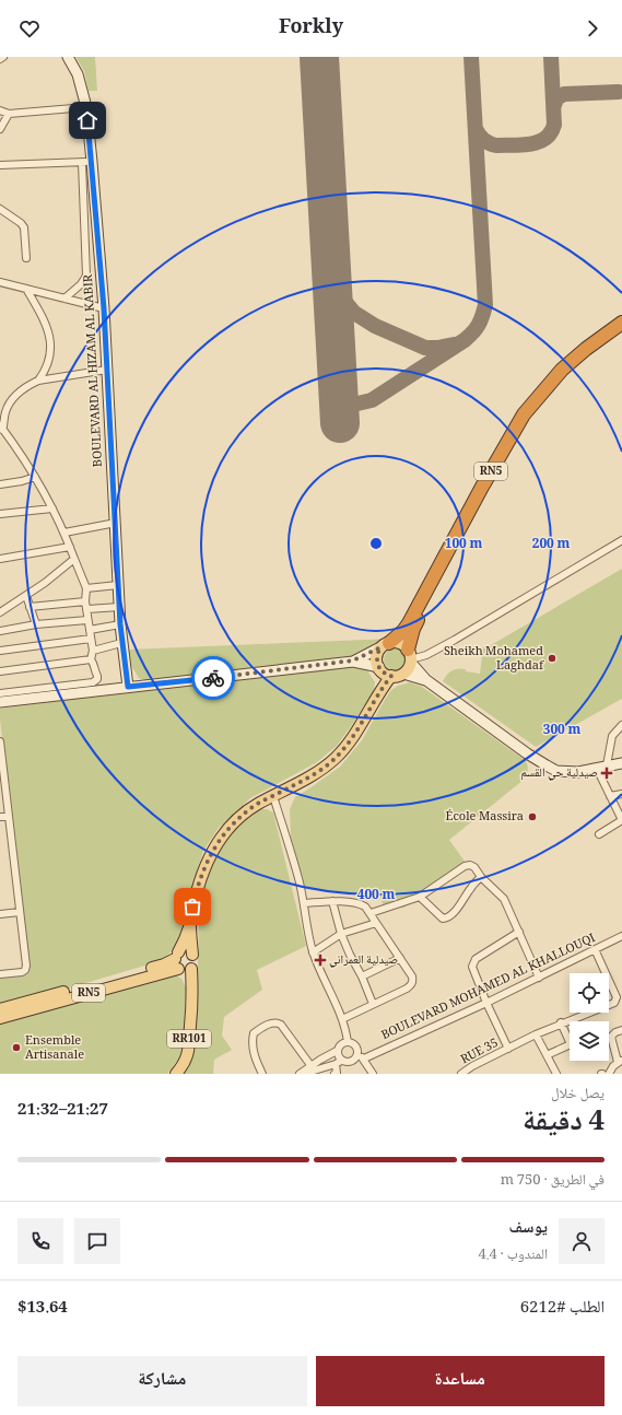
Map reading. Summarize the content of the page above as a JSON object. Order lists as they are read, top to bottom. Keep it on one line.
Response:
{"streets":{"highway":["RN5"],"main road":["BOULEVARD AL HIZAM AL KABIR","RR101"],"street":["BOULEVARD MOHAMED AL KHALLOUQI","RUE 35"]},"crossings":[["RN5","RR101"],["BOULEVARD MOHAMED AL KHALLOUQI","RUE 35"]],"places":{"other":["Sheikh Mohamed Laghdaf","École Massira","Ensemble Artisanale"],"health":["صيدلية حي القسم","صيدلية العمراني"]},"page":{"header":"Forkly","heading":["4 دقيقة","يصل خلال","21:27–21:32"],"panel":["يوسف","المندوب · 4.4","الطلب #6212","$13.64"],"bar":"في الطريق · 750 m","buttons":["مساعدة","مشاركة"]},"rings":["100 m","200 m","300 m","400 m"]}
